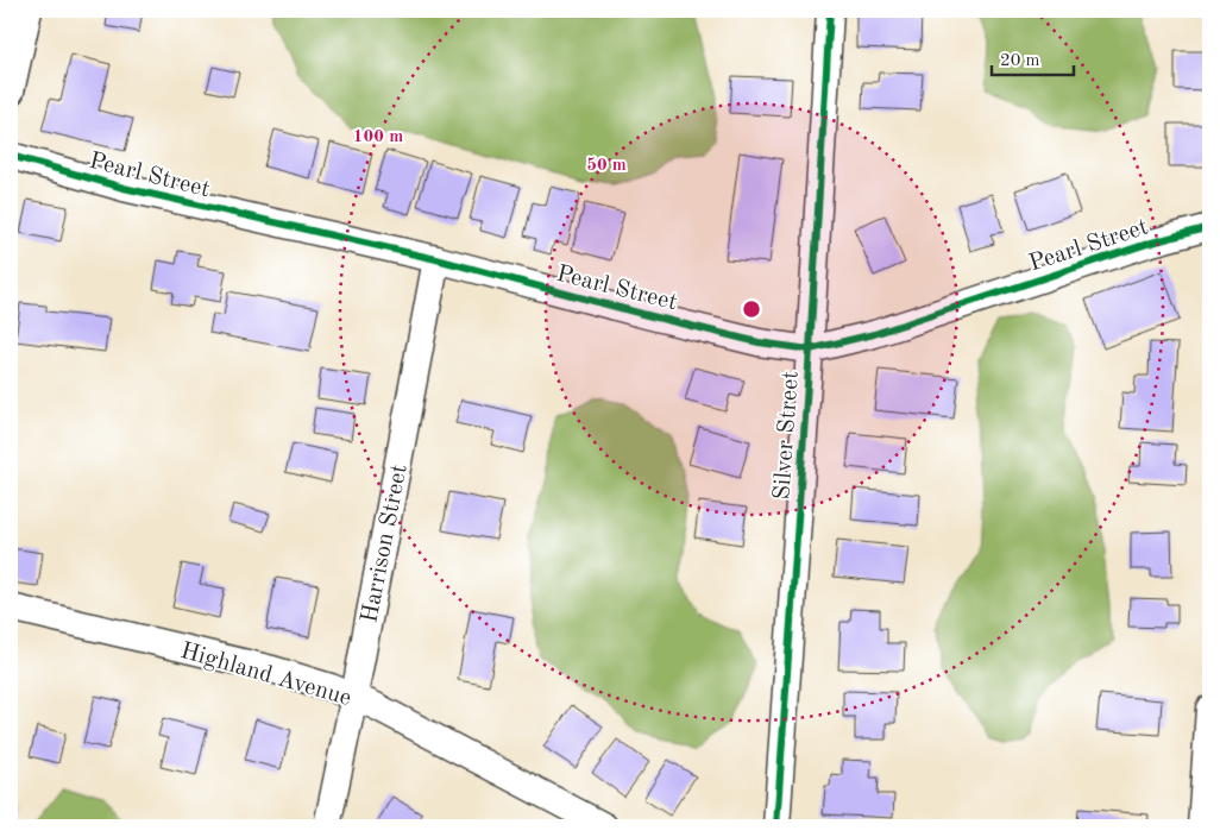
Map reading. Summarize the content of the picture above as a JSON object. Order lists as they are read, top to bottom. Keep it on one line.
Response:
{"streets":{"street":["Pearl Street","Silver Street","Harrison Street","Highland Avenue"]},"crossings":[["Pearl Street","Silver Street"],["Pearl Street","Harrison Street"],["Harrison Street","Highland Avenue"]],"scale_bar":"20 m","rings":["100 m","50 m"]}
